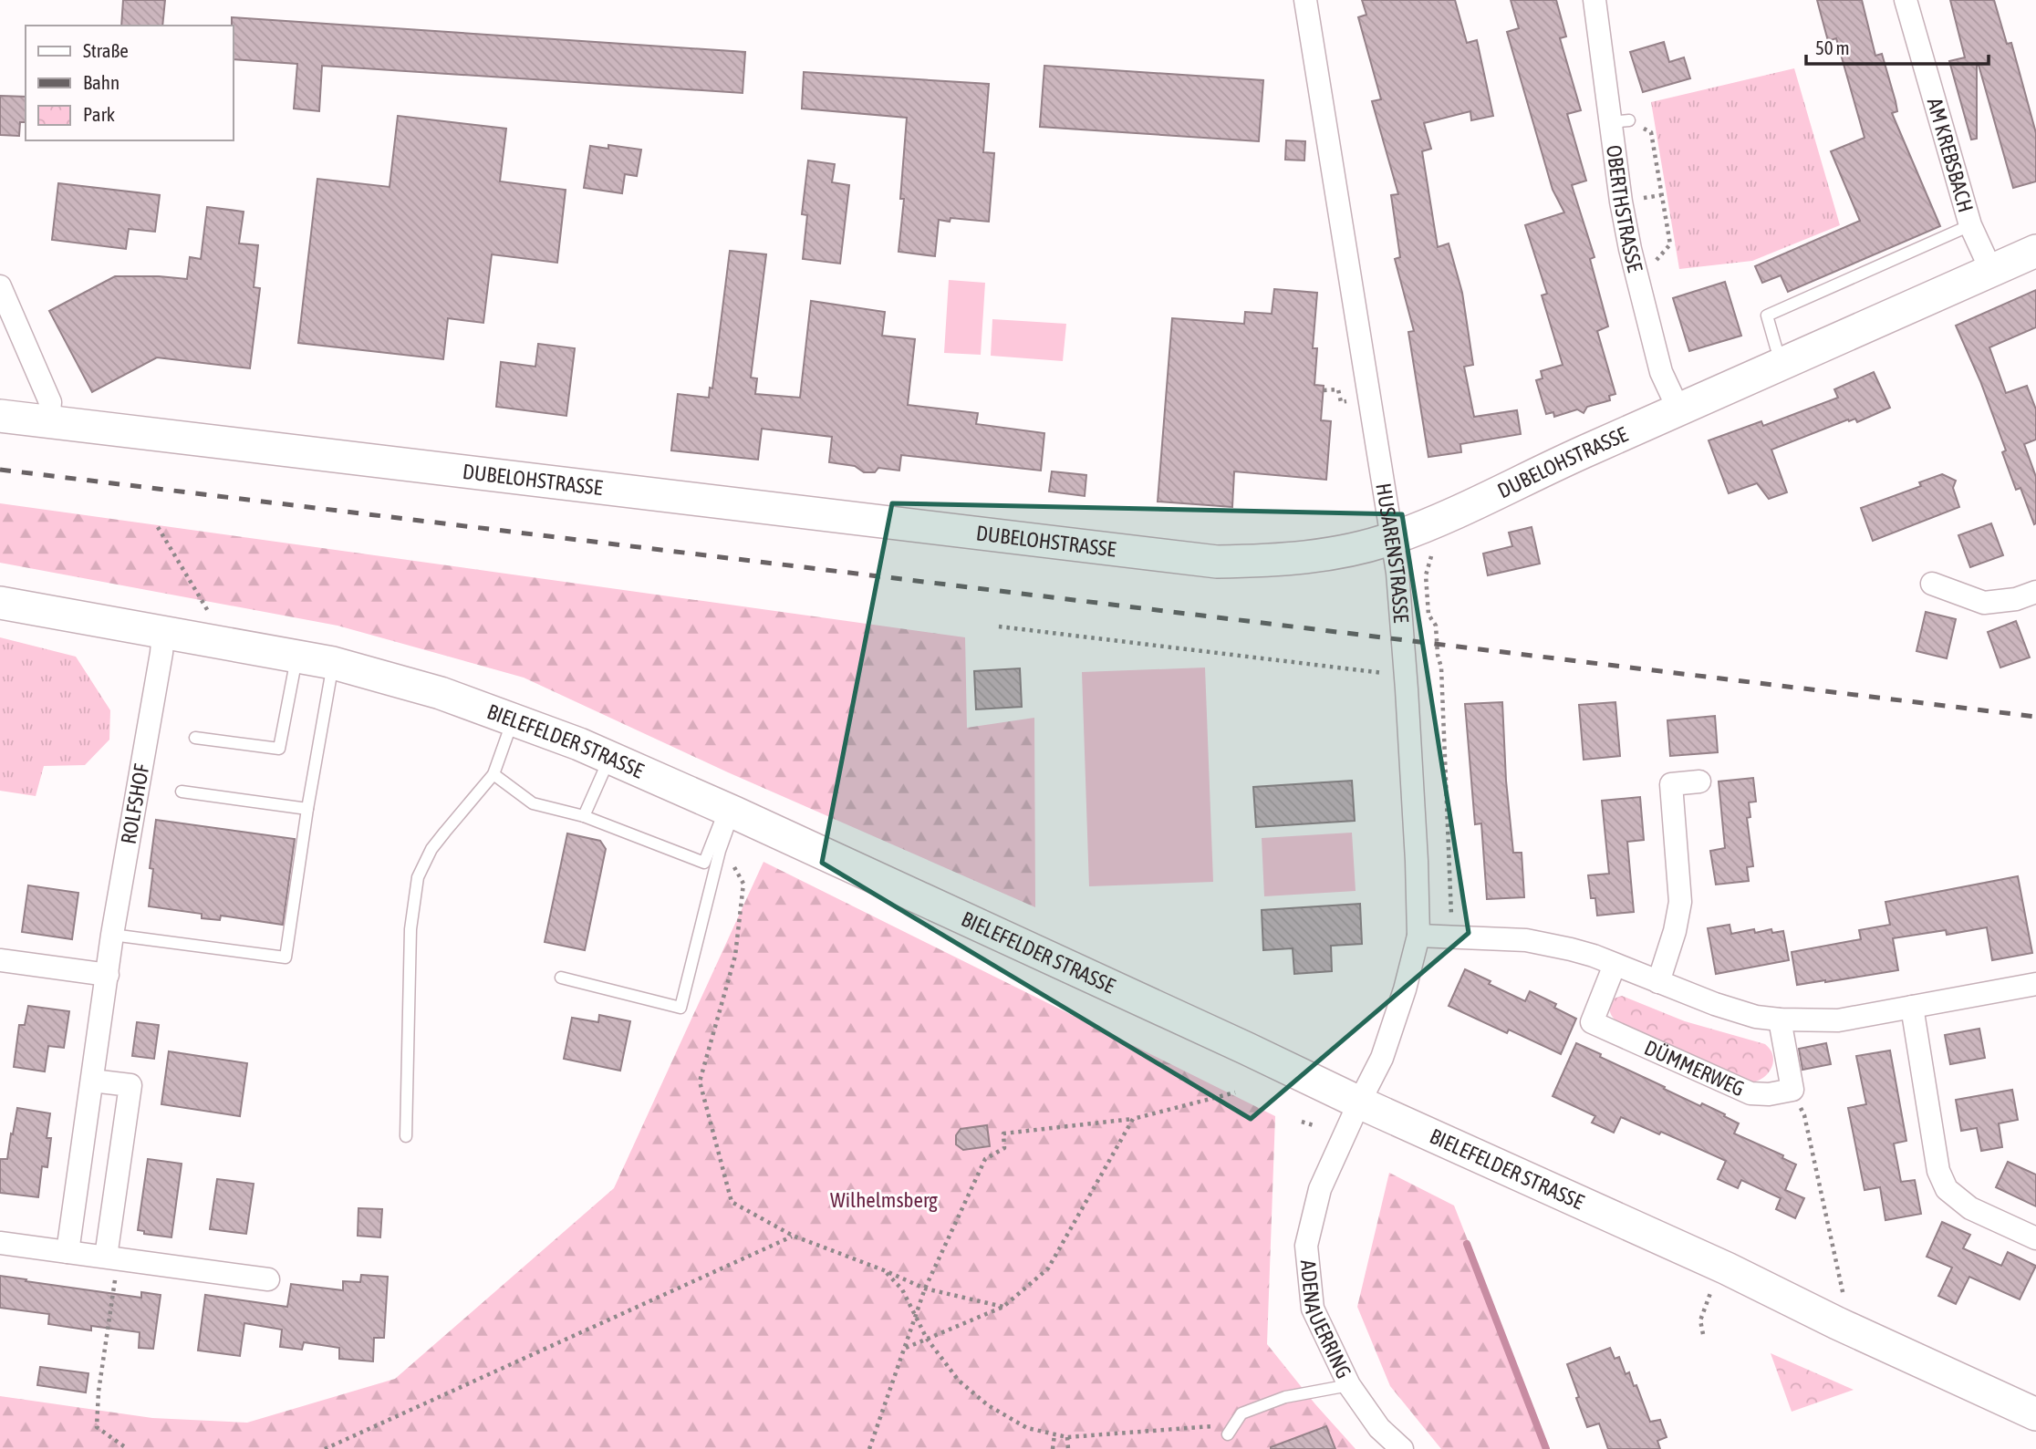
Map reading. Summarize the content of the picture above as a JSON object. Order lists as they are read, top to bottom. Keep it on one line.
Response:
{"streets":{"main road":["DUBELOHSTRASSE","BIELEFELDER STRASSE"],"street":["AM KREBSBACH","OBERTHSTRASSE","HUSARENSTRASSE","ROLFSHOF","DÜMMERWEG","ADENAUERRING"]},"crossings":[["AM KREBSBACH","DUBELOHSTRASSE"],["OBERTHSTRASSE","DUBELOHSTRASSE"],["DUBELOHSTRASSE","HUSARENSTRASSE"],["HUSARENSTRASSE","BIELEFELDER STRASSE"],["HUSARENSTRASSE","ADENAUERRING"],["BIELEFELDER STRASSE","ROLFSHOF"],["BIELEFELDER STRASSE","ADENAUERRING"]],"parks":["Wilhelmsberg"],"legend":["Straße","Bahn","Park"],"scale_bar":"50 m"}
